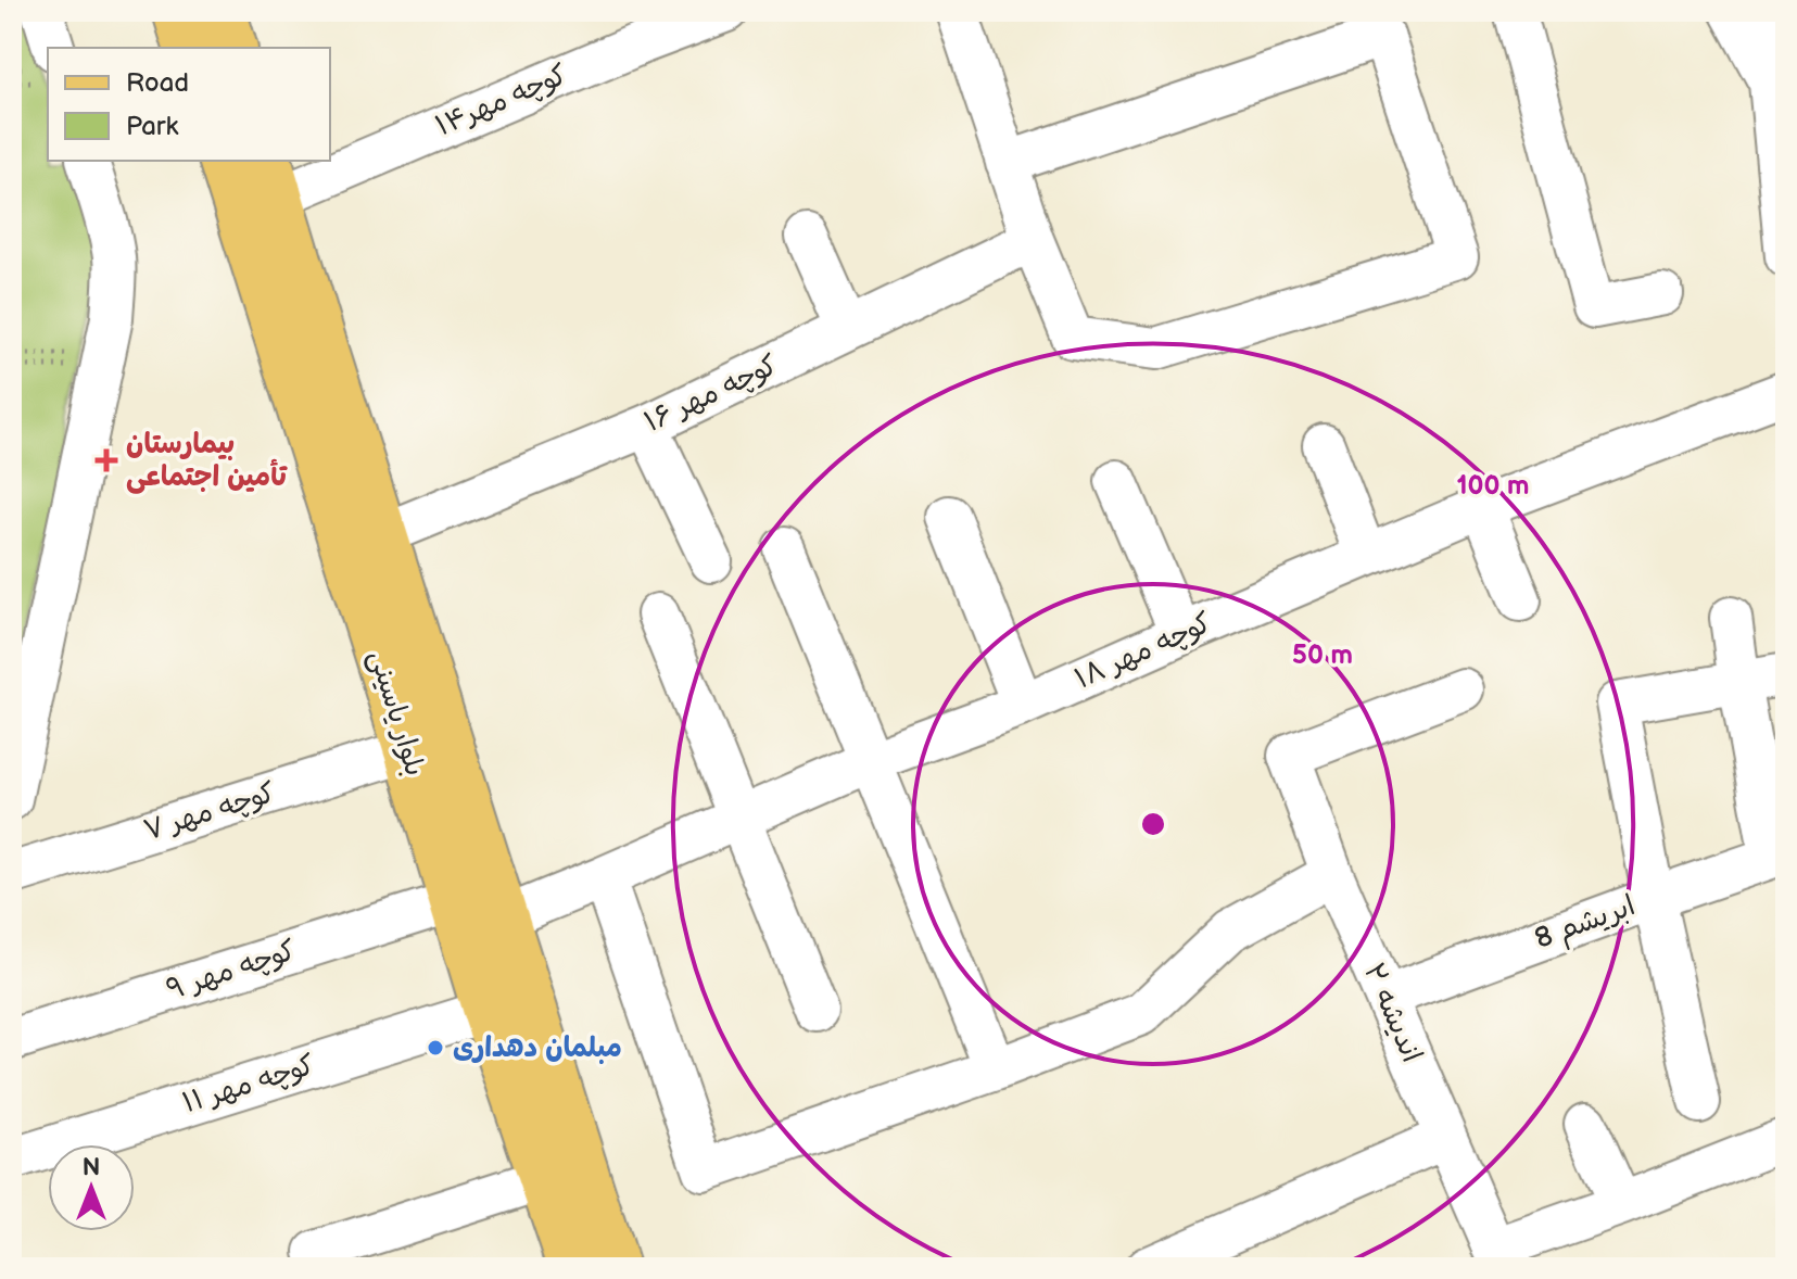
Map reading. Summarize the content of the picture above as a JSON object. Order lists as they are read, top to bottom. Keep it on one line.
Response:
{"streets":{"main road":["بلوار یاسینی"],"street":["کوچه مهر۱۴","کوچه مهر ۱۶","کوچه مهر ۱۸","کوچه مهر ۷","ابریشم 8","کوچه مهر ۹","اندیشه ۲","کوچه مهر ۱۱"]},"crossings":[["کوچه مهر۱۴","بلوار یاسینی"],["کوچه مهر ۱۶","بلوار یاسینی"],["کوچه مهر ۱۸","بلوار یاسینی"],["بلوار یاسینی","کوچه مهر ۷"],["بلوار یاسینی","کوچه مهر ۹"],["بلوار یاسینی","کوچه مهر ۱۱"],["ابریشم 8","اندیشه ۲"]],"places":{"health":["بیمارستان تأمین اجتماعی"],"other":["مبلمان دهداری"]},"legend":["Road","Park"],"north":"top","rings":["100 m","50 m"]}
